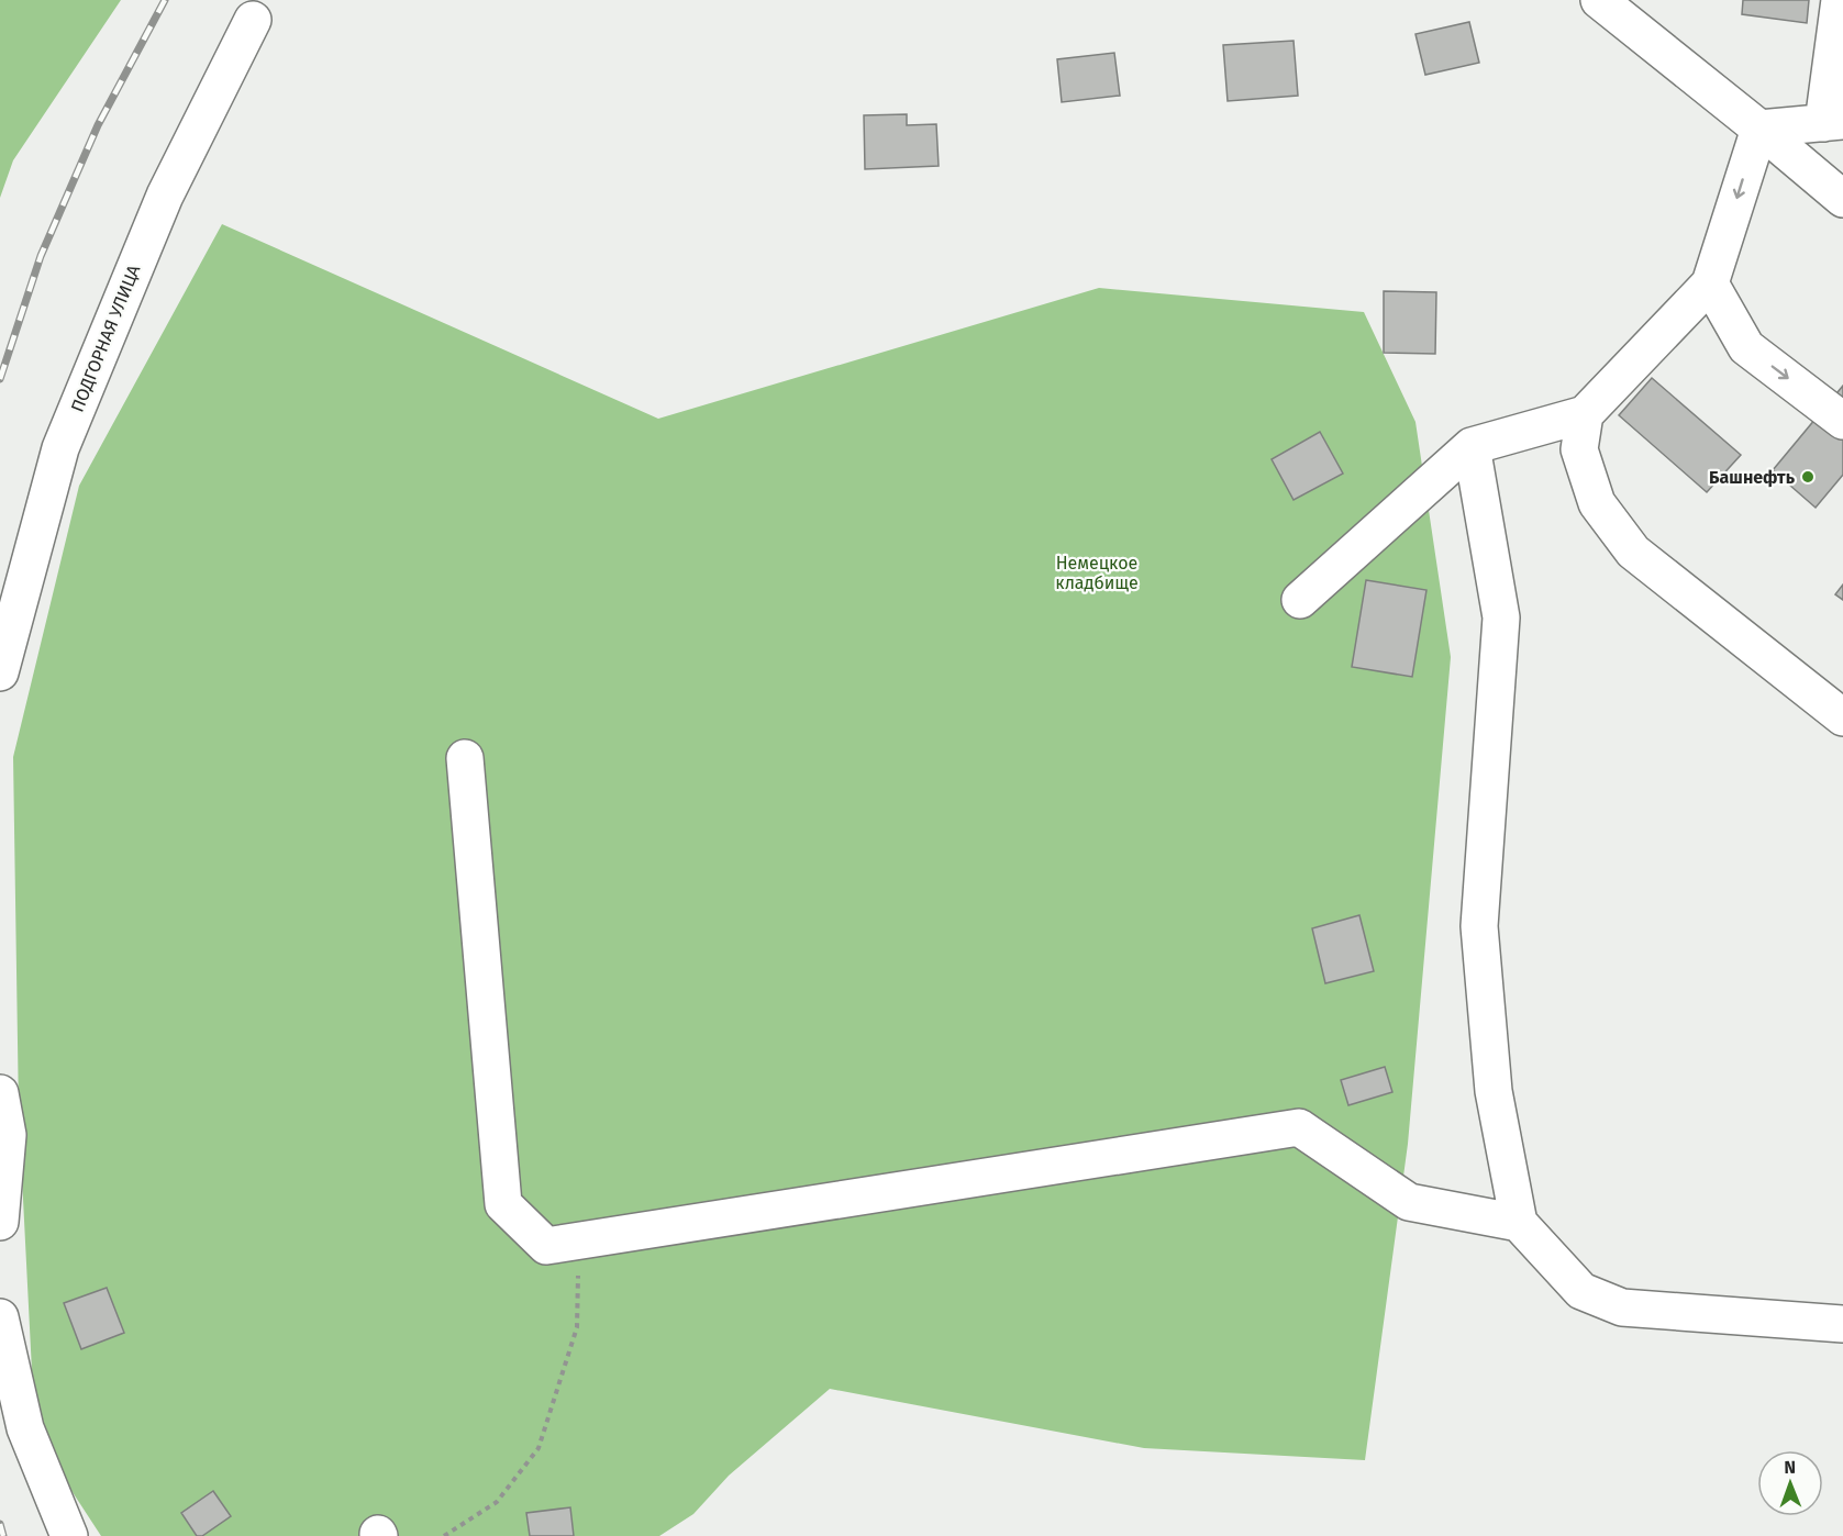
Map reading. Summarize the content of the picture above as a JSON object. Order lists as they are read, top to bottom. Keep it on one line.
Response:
{"streets":{"street":["ПОДГОРНАЯ УЛИЦА"]},"parks":["Немецкое кладбище"],"places":["Башнефть"],"north":"top"}
